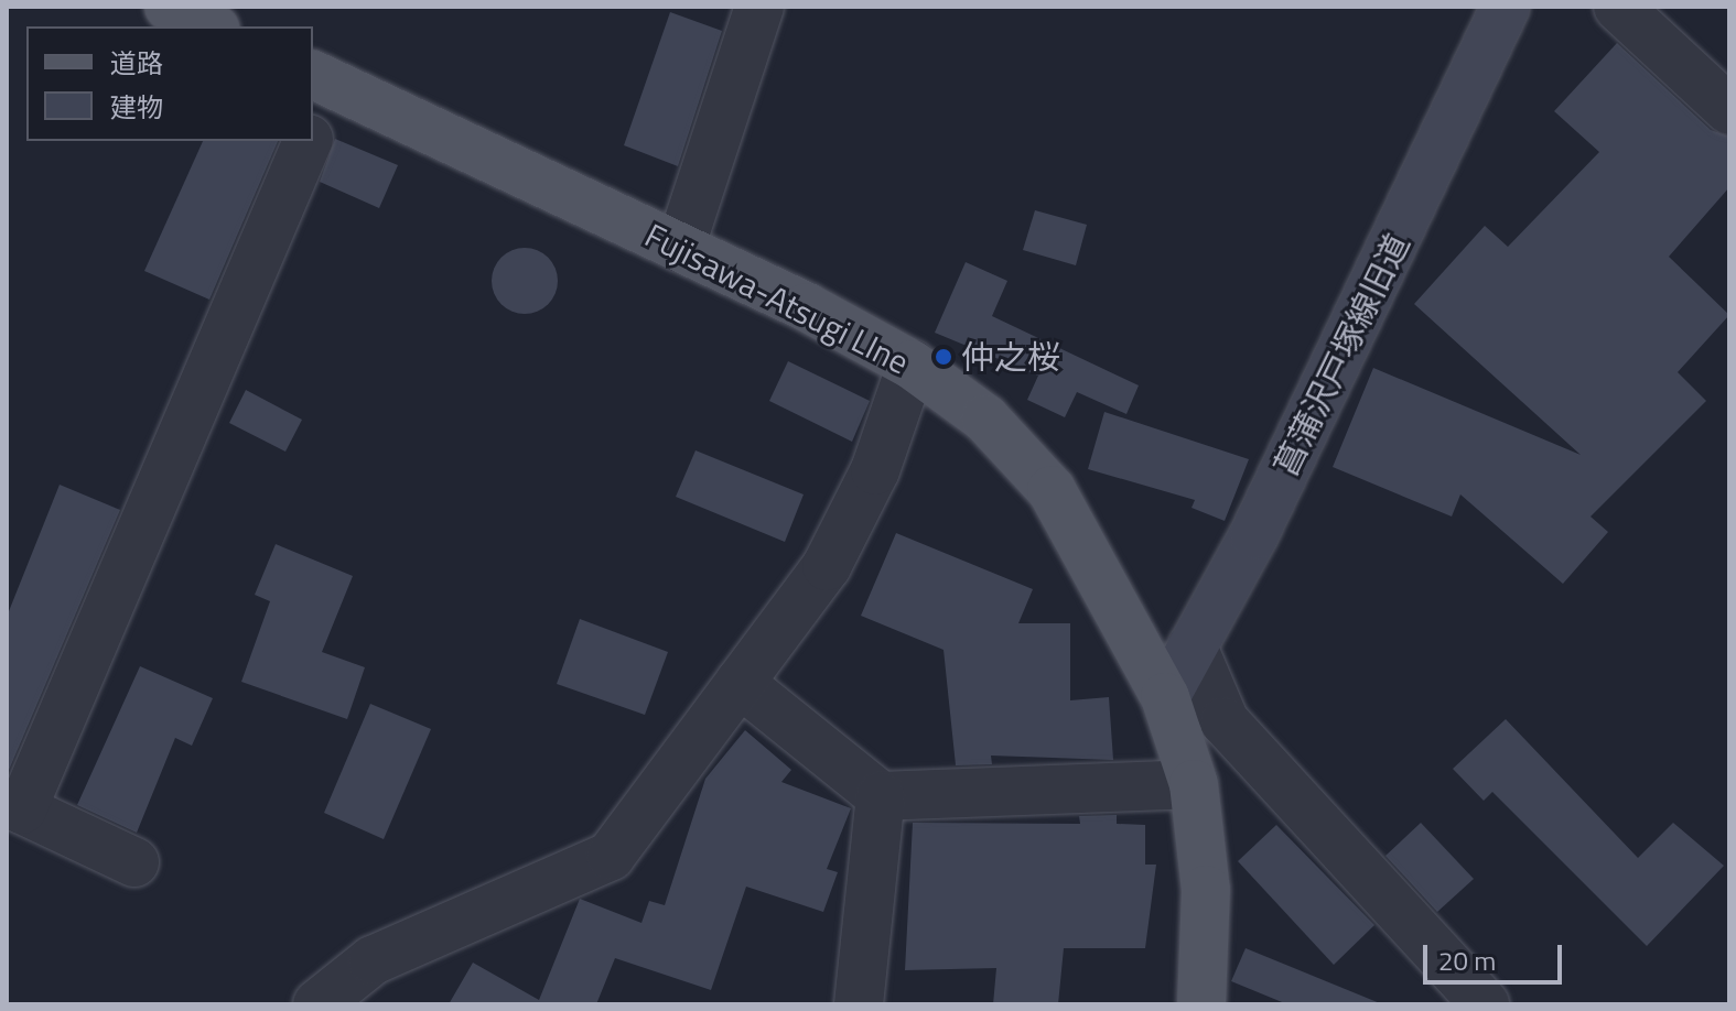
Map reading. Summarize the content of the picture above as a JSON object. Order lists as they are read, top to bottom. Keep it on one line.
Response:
{"streets":{"main road":["Fujisawa-Atsugi LIne"],"street":["菖蒲沢戸塚線旧道"]},"crossings":[["Fujisawa-Atsugi LIne","菖蒲沢戸塚線旧道"]],"places":["仲之桜"],"legend":["道路","建物"],"scale_bar":"20 m"}
